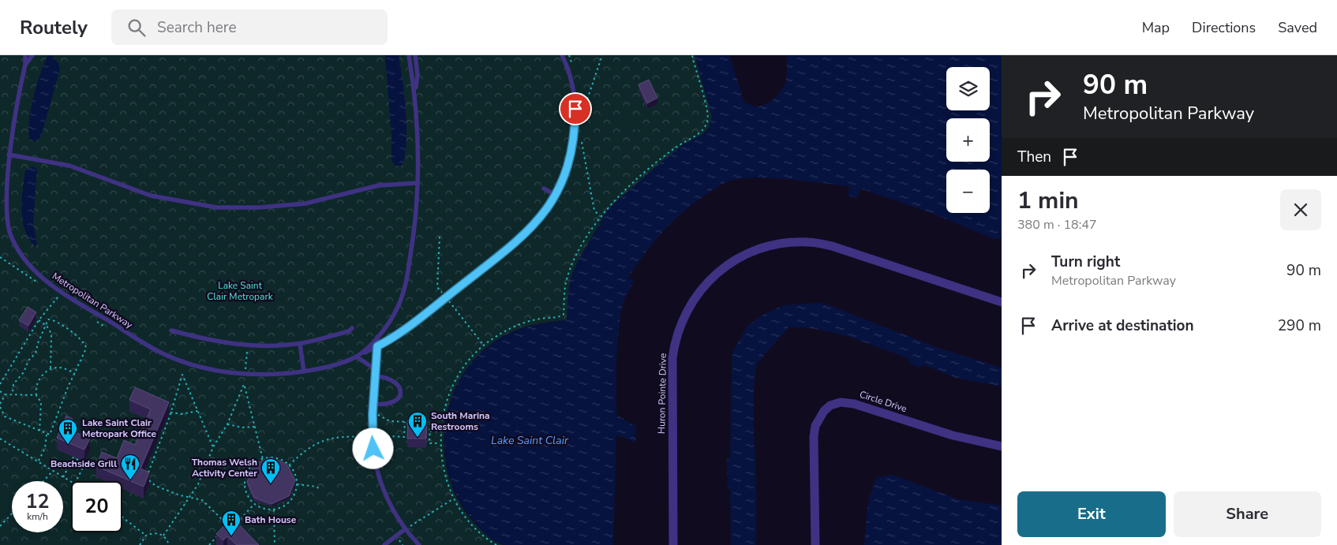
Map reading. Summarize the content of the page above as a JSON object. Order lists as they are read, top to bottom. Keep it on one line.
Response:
{"streets":{"street":["Huron Pointe Drive","Circle Drive"],"lane":["Metropolitan Parkway"]},"water":["Lake Saint Clair"],"parks":["Lake Saint Clair Metropark"],"places":{"building":["South Marina Restrooms","Lake Saint Clair Metropark Office","Thomas Welsh Activity Center","Bath House"],"restaurant":["Beachside Grill"]},"page":{"header":"Routely","search":"Search here","nav":["Map","Directions","Saved"],"turn":["90 m","Metropolitan Parkway"],"map_buttons":["+","−"],"then":"Then","heading":["1 min","380 m · 18:47"],"list":[{"name":"Turn right","note":"Metropolitan Parkway","value":"90 m"},{"name":"Arrive at destination","value":"290 m"}],"speed":"12 km/h","limit":"20","buttons":["Exit","Share"]}}
